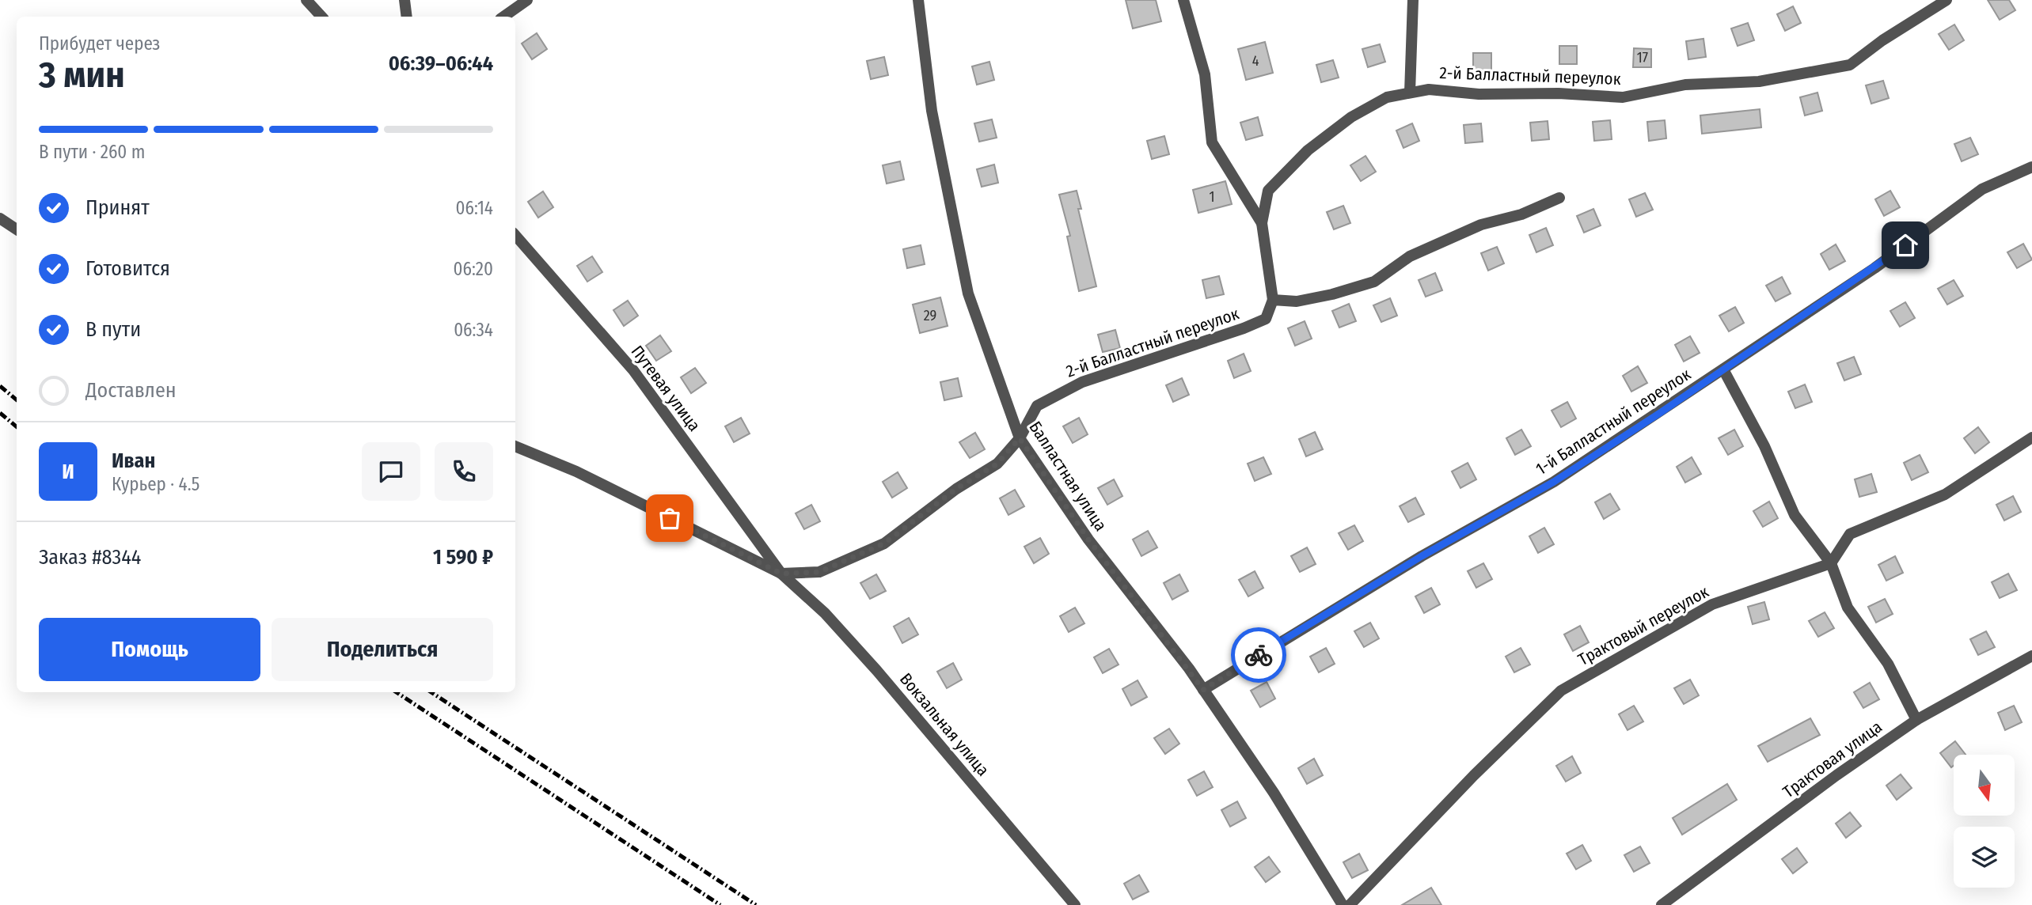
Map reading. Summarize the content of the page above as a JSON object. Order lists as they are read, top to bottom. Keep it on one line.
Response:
{"streets":{"street":["2-й Балластный переулок","Путевая улица","1-й Балластный переулок","Балластная улица","Трактовый переулок","Вокзальная улица","Трактовая улица"]},"crossings":[["2-й Балластный переулок","Балластная улица"],["Путевая улица","Вокзальная улица"],["1-й Балластный переулок","Балластная улица"]],"house_numbers":["17","4","1","29"],"north":"bottom","page":{"heading":["3 мин","Прибудет через","06:39–06:44"],"panel":["Иван","Курьер · 4.5","Заказ #8344","1 590 ₽"],"bar":"В пути · 260 m","list":[["Принят","06:14"],["Готовится","06:20"],["В пути","06:34"],"Доставлен"],"round":"И","buttons":["Помощь","Поделиться"]}}
